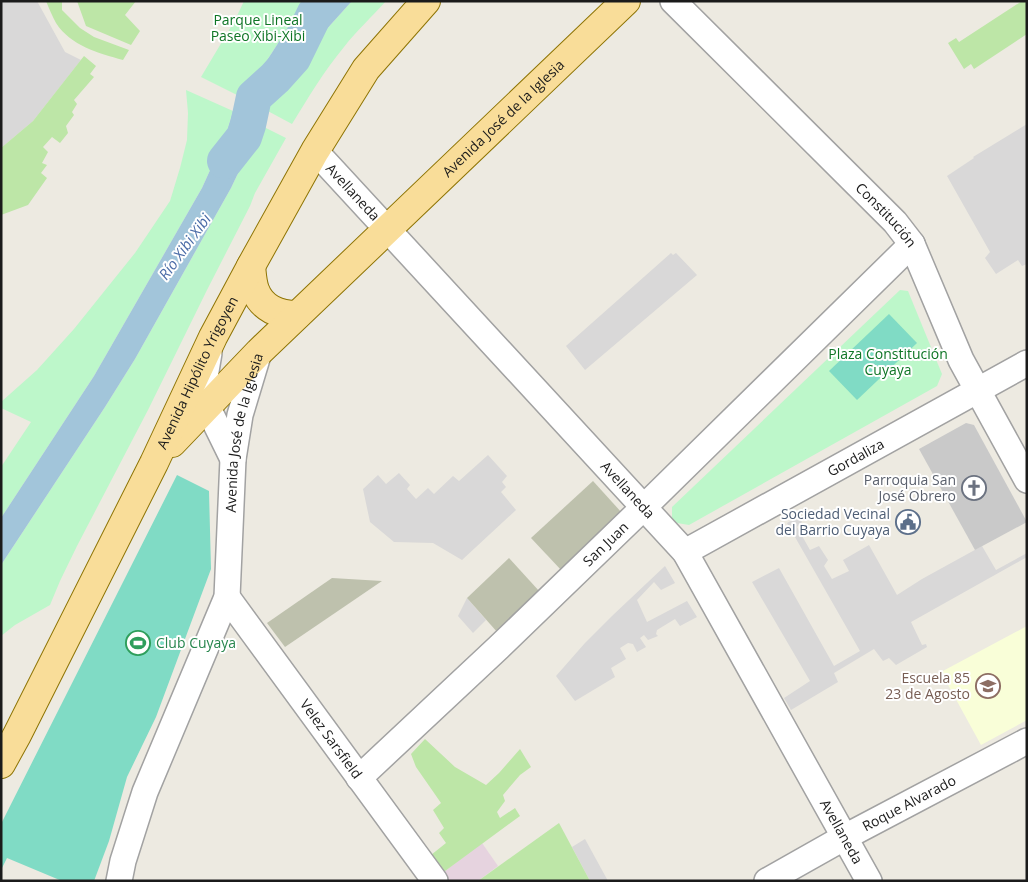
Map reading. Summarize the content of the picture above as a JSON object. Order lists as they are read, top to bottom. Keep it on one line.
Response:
{"streets":{"main road":["Avenida José de la Iglesia","Avenida Hipólito Yrigoyen"],"street":["Avellaneda","Constitución","Gordaliza","San Juan","Velez Sarsfield","Roque Alvarado"]},"crossings":[["Avenida José de la Iglesia","Avellaneda"],["Avenida José de la Iglesia","Velez Sarsfield"],["Avellaneda","Avenida Hipólito Yrigoyen"],["Avellaneda","Gordaliza"],["Avellaneda","San Juan"],["Avellaneda","Roque Alvarado"],["Constitución","Gordaliza"],["Constitución","San Juan"],["San Juan","Velez Sarsfield"]],"water":["Río Xibi Xibi"],"parks":["Parque Lineal Paseo Xibi-Xibi","Plaza Constitución Cuyaya"],"places":{"church":["Parroquia San José Obrero"],"public building":["Sociedad Vecinal del Barrio Cuyaya"],"sports":["Club Cuyaya"],"school or university":["Escuela 85 23 de Agosto"]}}
